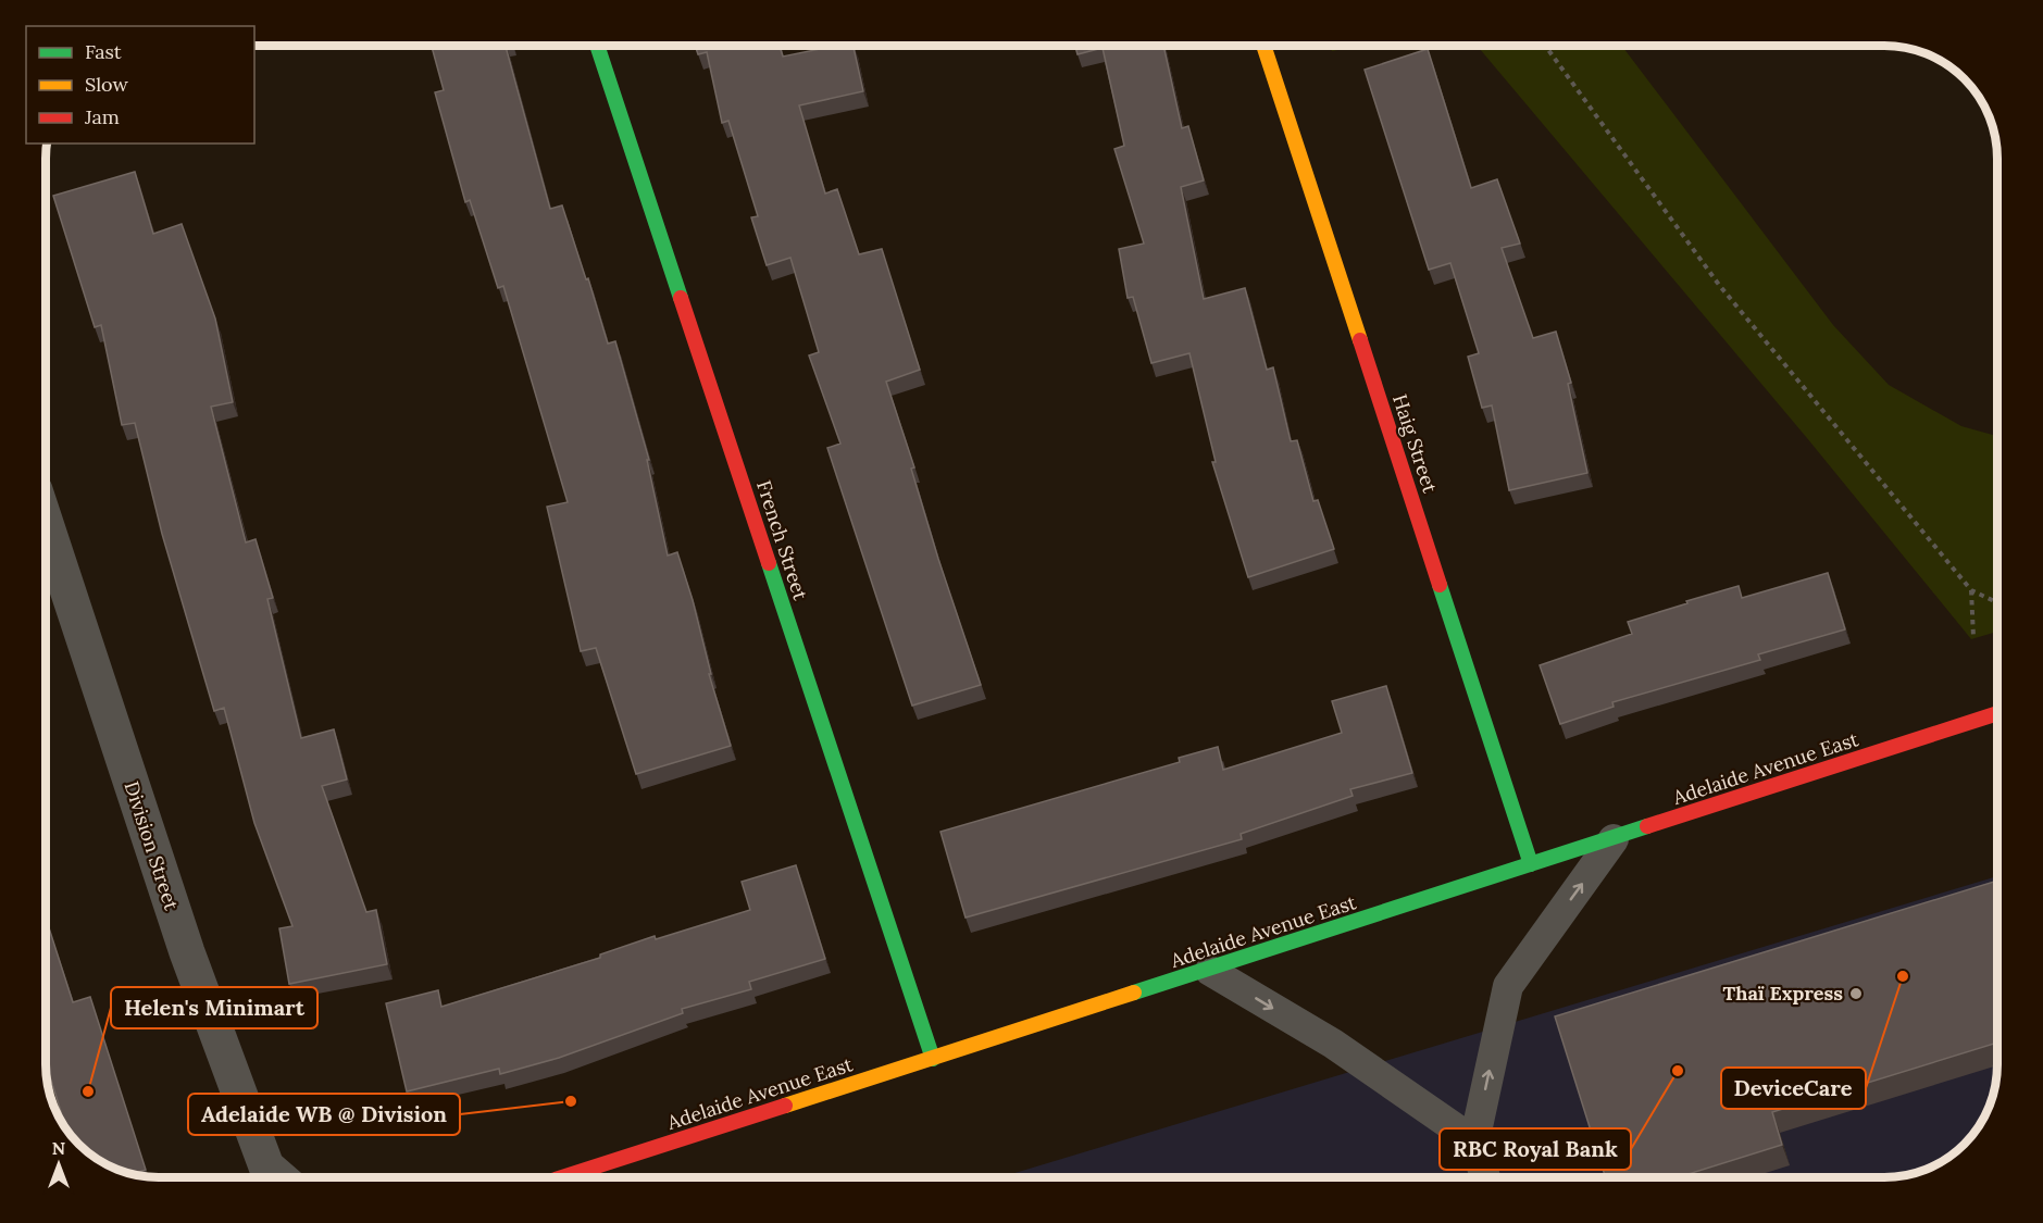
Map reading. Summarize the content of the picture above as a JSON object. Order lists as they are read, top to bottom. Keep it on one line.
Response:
{"streets":{"street":["Haig Street","French Street","Adelaide Avenue East","Division Street"]},"crossings":[["Haig Street","Adelaide Avenue East"],["French Street","Adelaide Avenue East"]],"places":["DeviceCare","Thaï Express","RBC Royal Bank","Helen's Minimart","Adelaide WB @ Division"],"legend":["Fast","Slow","Jam"],"north":"top"}
